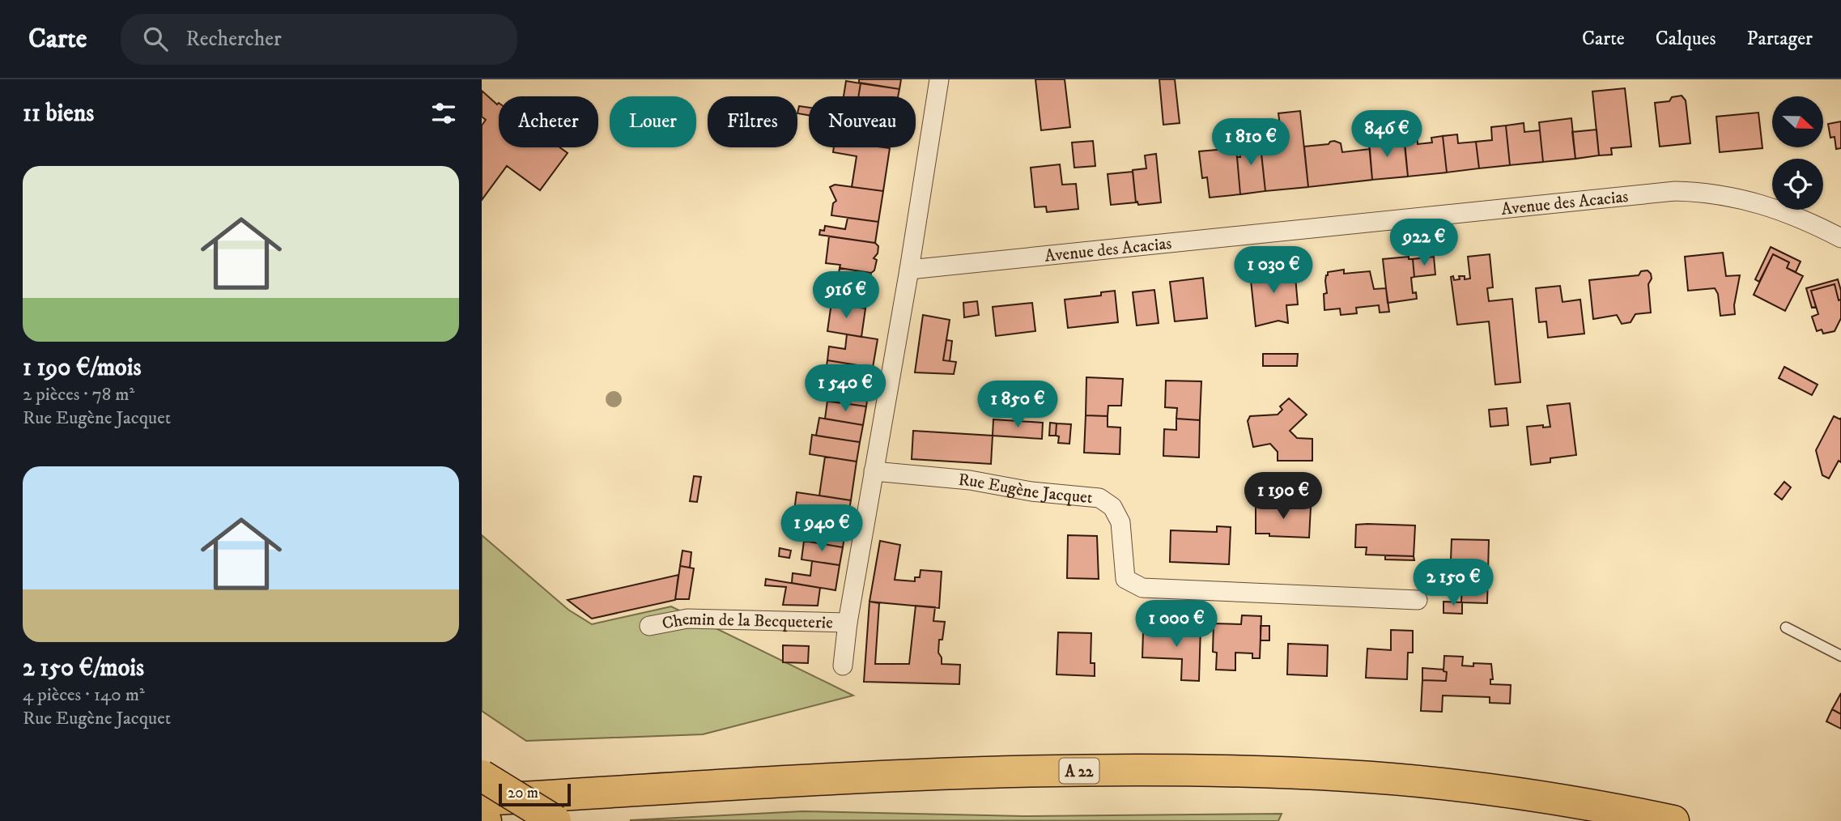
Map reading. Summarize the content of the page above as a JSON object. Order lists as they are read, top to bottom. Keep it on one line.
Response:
{"streets":{"highway":["A 22"],"street":["Avenue des Acacias","Rue Eugène Jacquet","Chemin de la Becqueterie"]},"scale_bar":"20 m","north":"right","page":{"header":"Carte","search":"Rechercher","nav":["Carte","Calques","Partager"],"heading":"11 biens","chip":["Acheter","Louer","Filtres","Nouveau"],"price":["846 €","1 810 €","922 €","1 030 €","916 €","1 540 €","1 850 €","1 190 €","1 940 €","2 150 €","1 000 €"],"list":[{"name":"1 190 €/mois","note":"2 pièces · 78 m² · Rue Eugène Jacquet"},{"name":"2 150 €/mois","note":"4 pièces · 140 m² · Rue Eugène Jacquet"}],"scale":"20 m"}}
